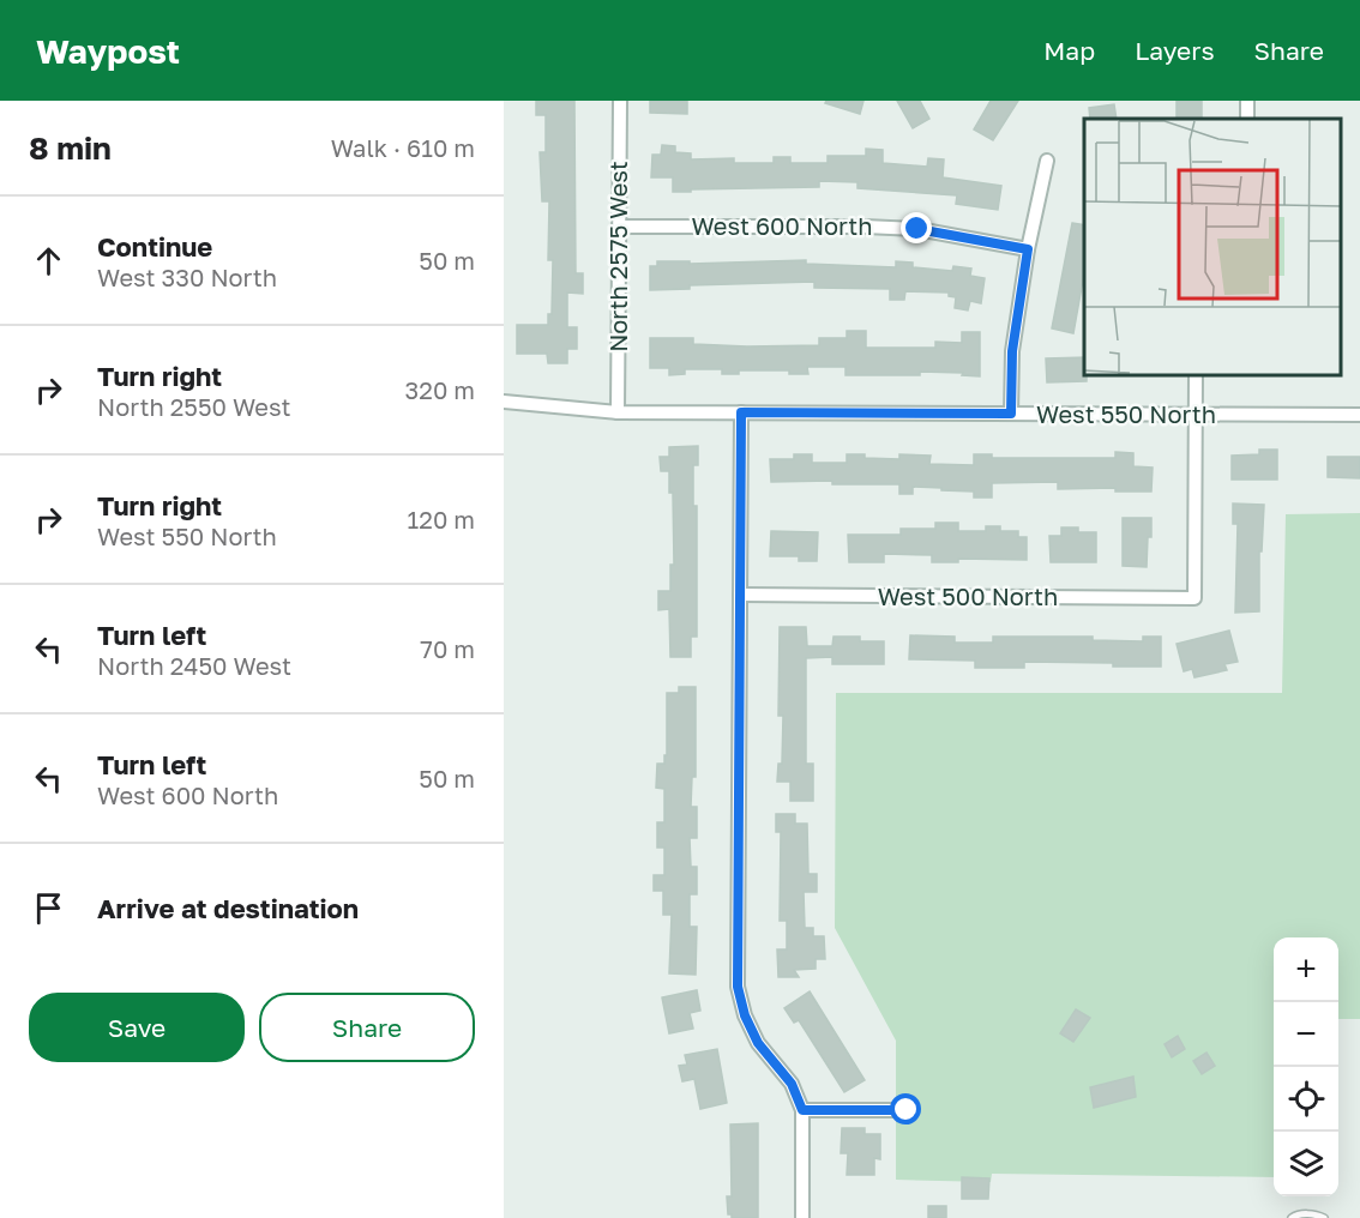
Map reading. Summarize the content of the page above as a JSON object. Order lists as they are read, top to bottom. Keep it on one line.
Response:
{"streets":{"street":["West 600 North","North 2575 West","West 550 North","West 500 North"]},"crossings":[["West 600 North","North 2575 West"],["North 2575 West","West 550 North"],["West 550 North","West 500 North"]],"page":{"header":"Waypost","nav":["Map","Layers","Share"],"heading":["8 min","Walk · 610 m"],"list":[["Continue","West 330 North","50 m"],["Turn right","North 2550 West","320 m"],["Turn right","West 550 North","120 m"],["Turn left","North 2450 West","70 m"],["Turn left","West 600 North","50 m"],"Arrive at destination"],"map_buttons":["+","−"],"buttons":["Save","Share"]}}
